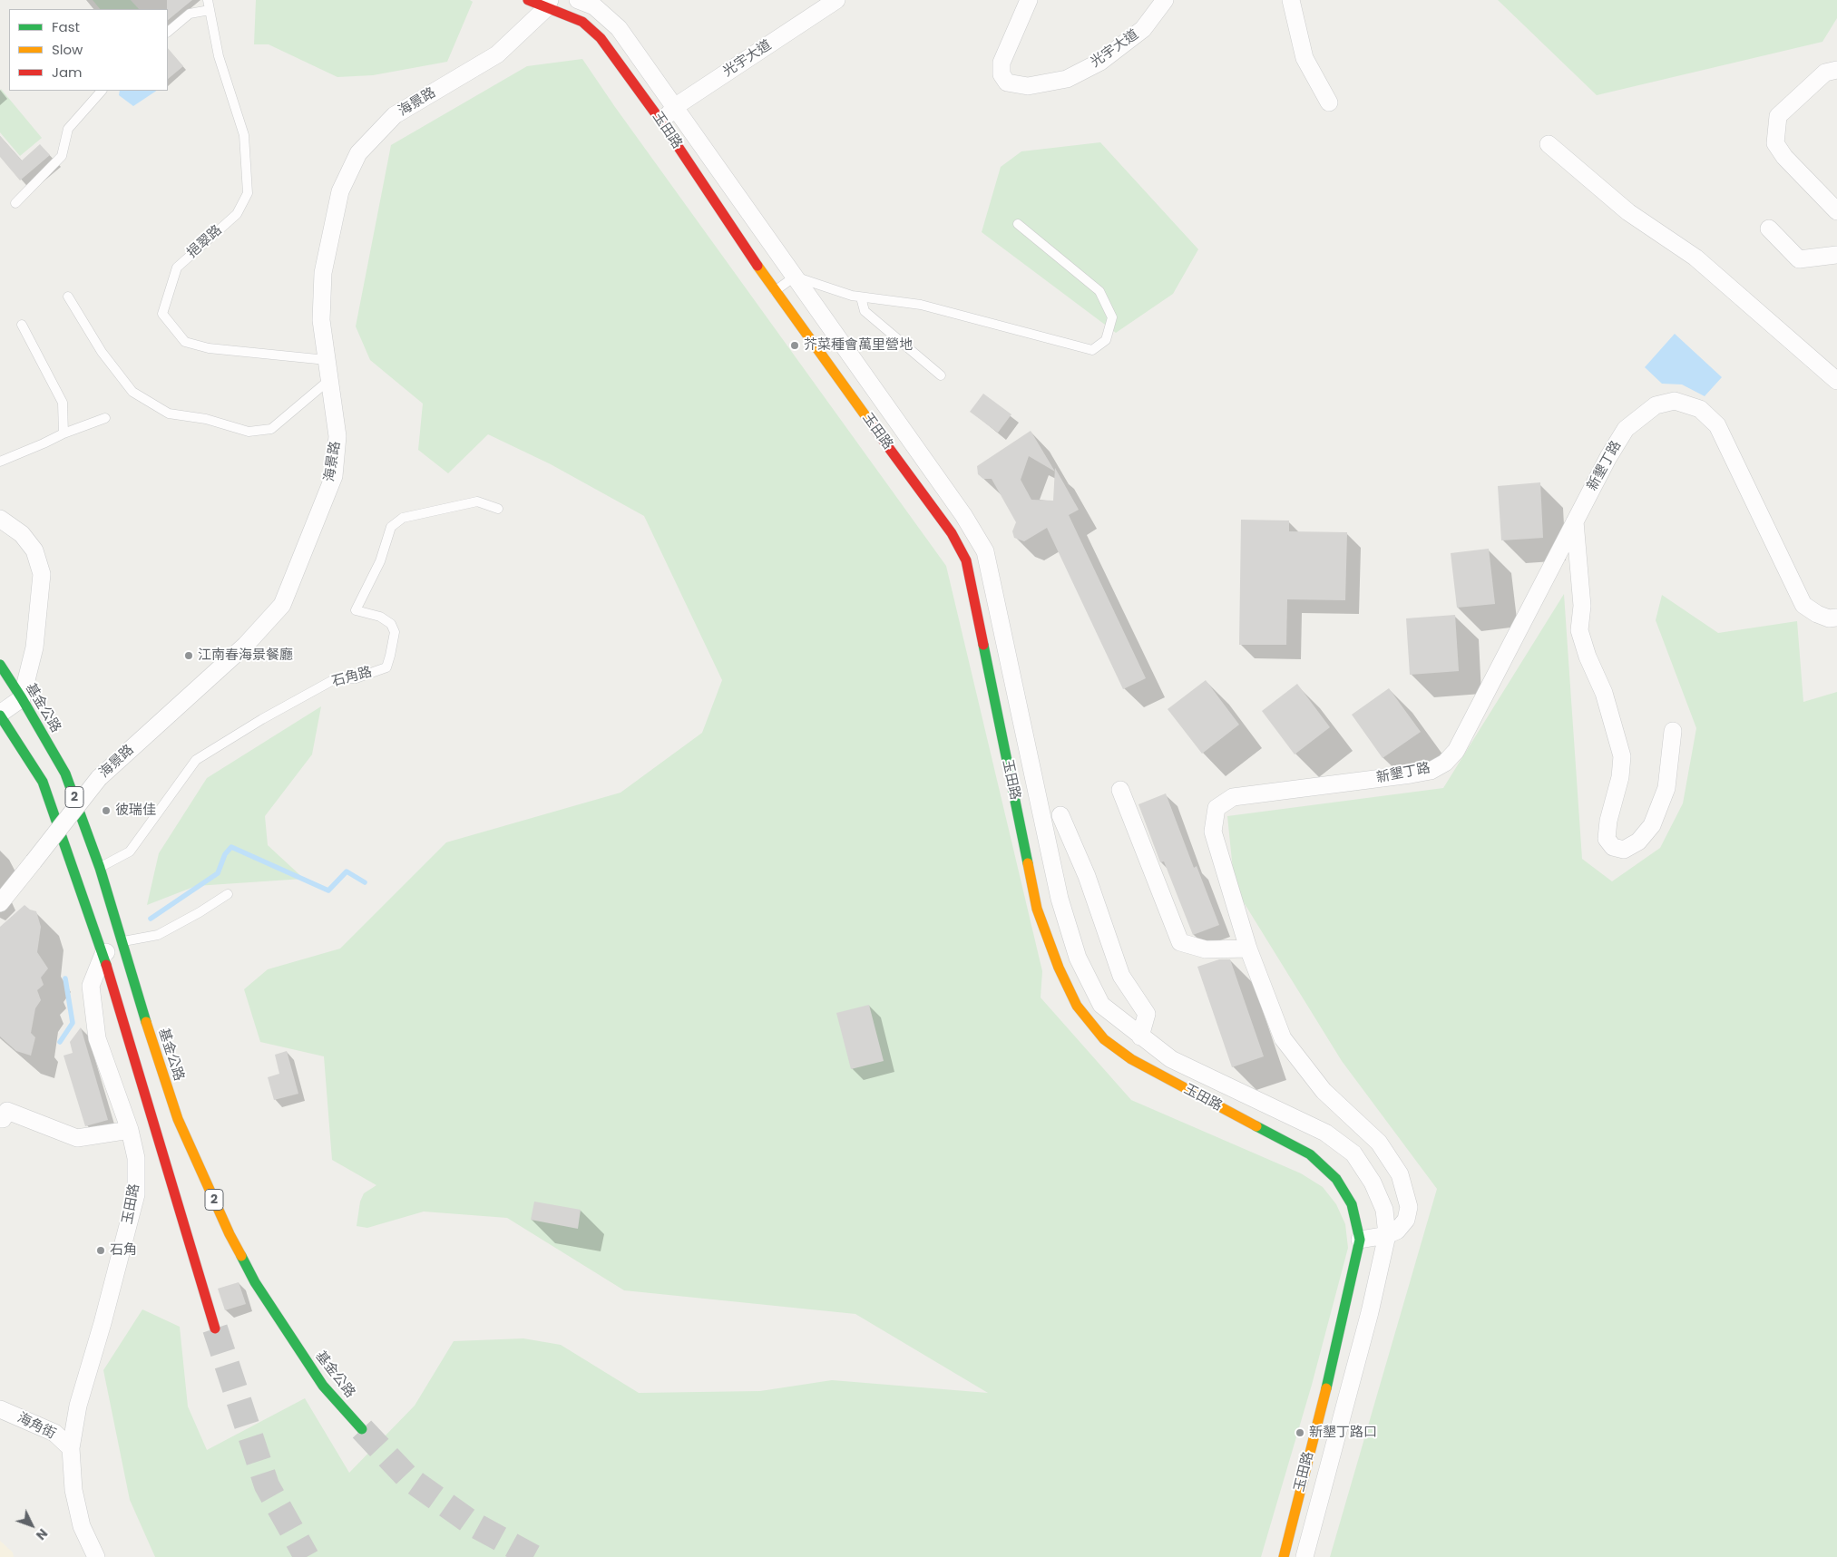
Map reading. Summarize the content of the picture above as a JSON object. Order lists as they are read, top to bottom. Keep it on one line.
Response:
{"streets":{"street":["光宇大道","海景路","玉田路","新墾丁路","基金公路","2","海角街"],"lane":["挹翠路","石角路"]},"crossings":[["光宇大道","玉田路"],["海景路","玉田路"],["海景路","挹翠路"],["玉田路","新墾丁路"],["玉田路","2"],["玉田路","海角街"],["石角路","基金公路"]],"places":["芥菜種會萬里營地","江南春海景餐廳","彼瑞佳","石角","新墾丁路口"],"legend":["Fast","Slow","Jam"],"north":"bottom right"}
